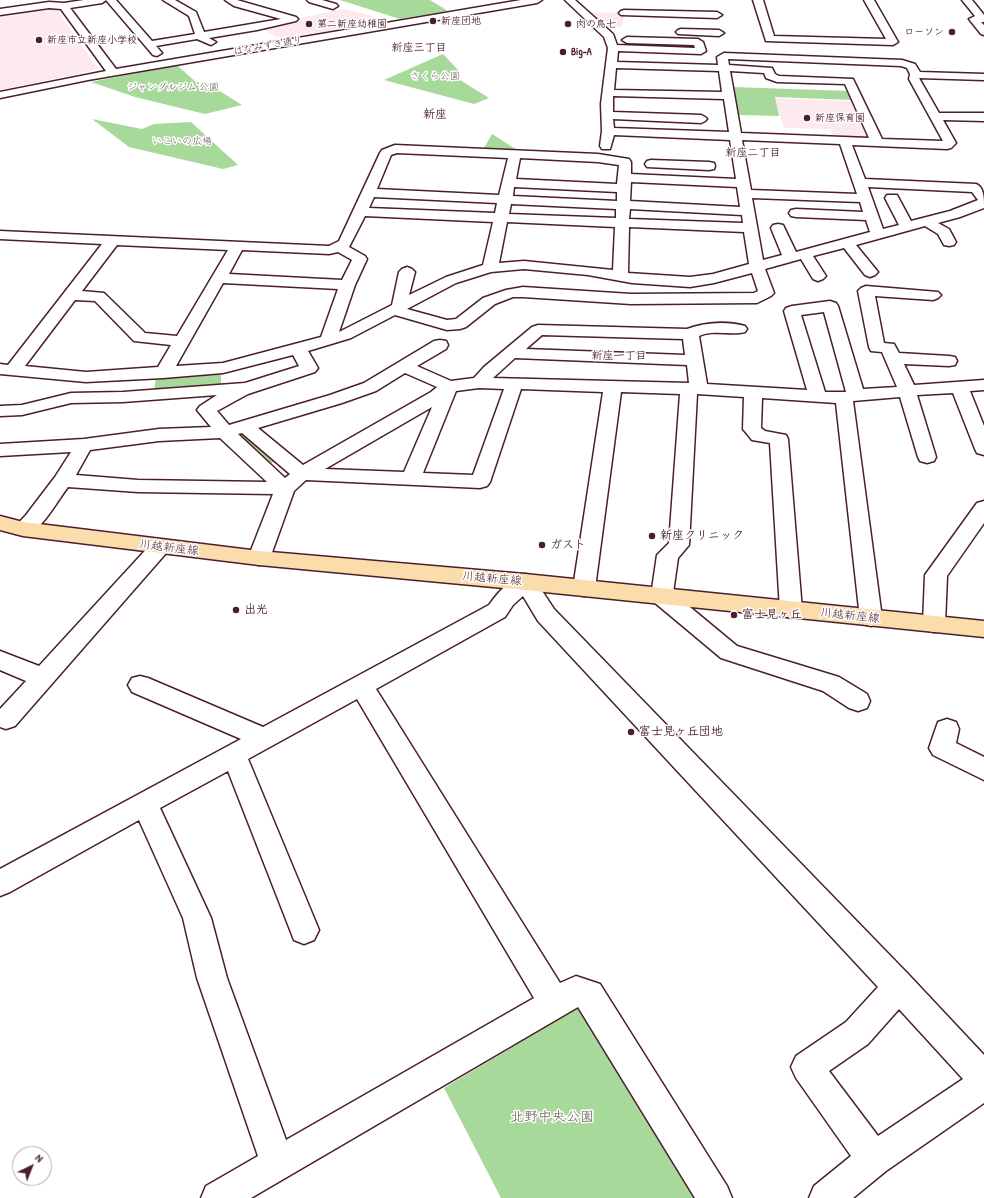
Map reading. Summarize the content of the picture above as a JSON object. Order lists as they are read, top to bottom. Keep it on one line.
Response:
{"streets":{"main road":["川越新座線"],"street":["はなみずき通り"]},"districts":["新座三丁目","新座","新座二丁目","新座一丁目"],"parks":["さくら公園","ジャングルジム’公園","いこいの広場","北野中央公園"],"places":["新座団地","第二新座幼稚園","肉の鳥七","ローソン","新座市立新座小学校","Big-A","新座保育園","新座クリニック","ガスト","出光","富士見ヶ丘","富士見ヶ丘団地"],"north":"top right"}
